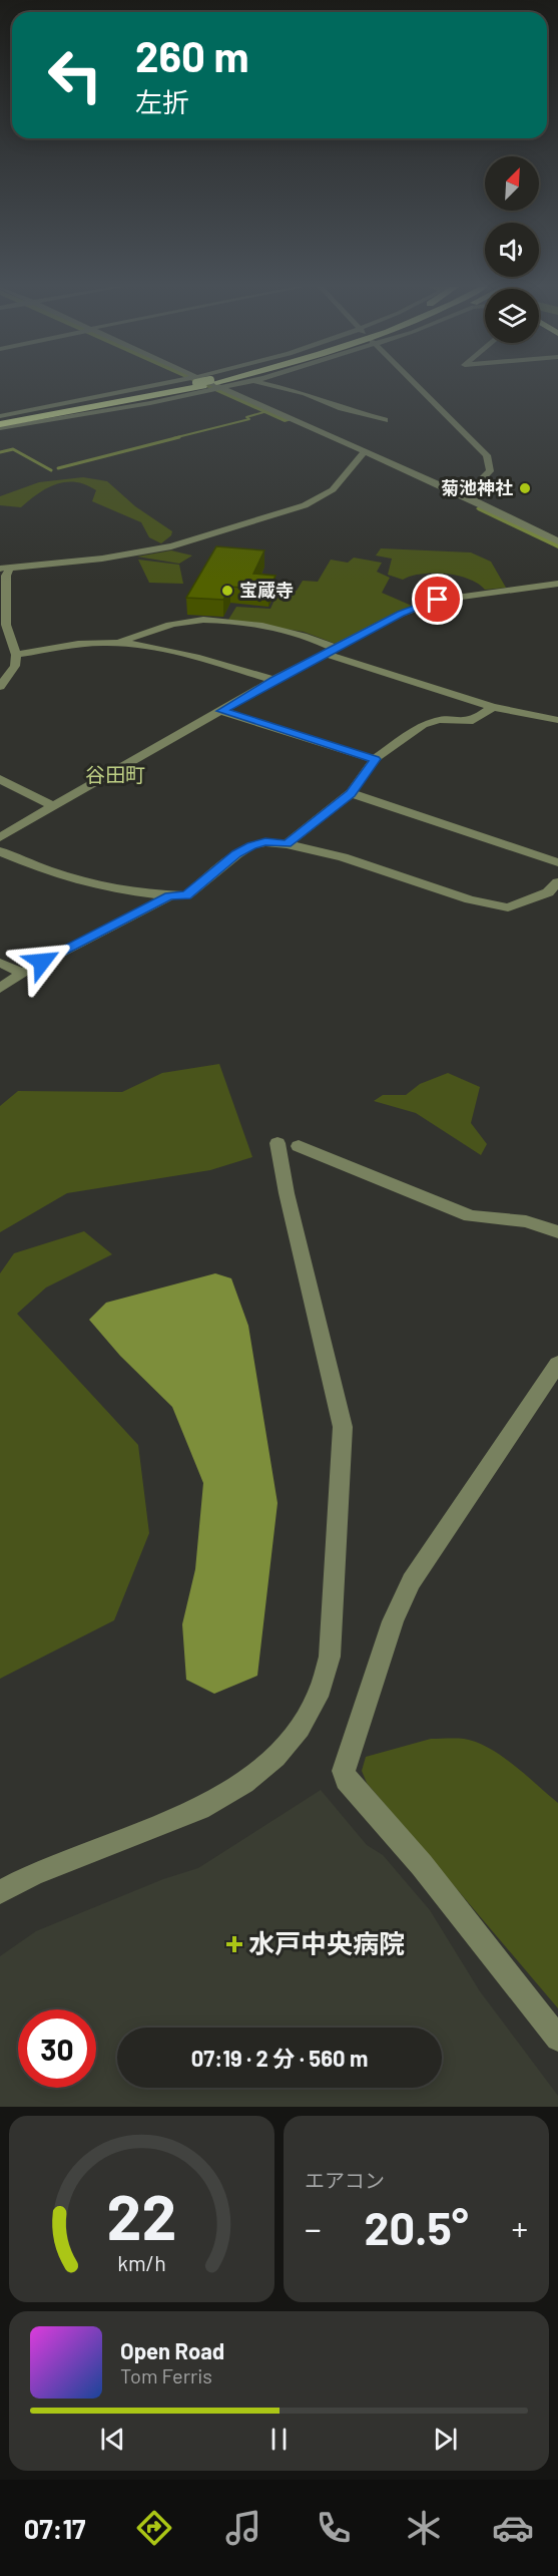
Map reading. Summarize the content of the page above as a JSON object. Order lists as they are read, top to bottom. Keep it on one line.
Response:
{"districts":["谷田町"],"places":{"other":["菊池神社","宝蔵寺"],"health":["水戸中央病院"]},"north":"top right","page":{"turn":["260 m","左折"],"limit":"30","trip":"07:19 · 2 分 · 560 m","tile":"エアコン","heat":["−","20.5°","+"],"song":["Open Road","Tom Ferris"],"tabs":"07:17","gauge":["22","km/h"]}}
